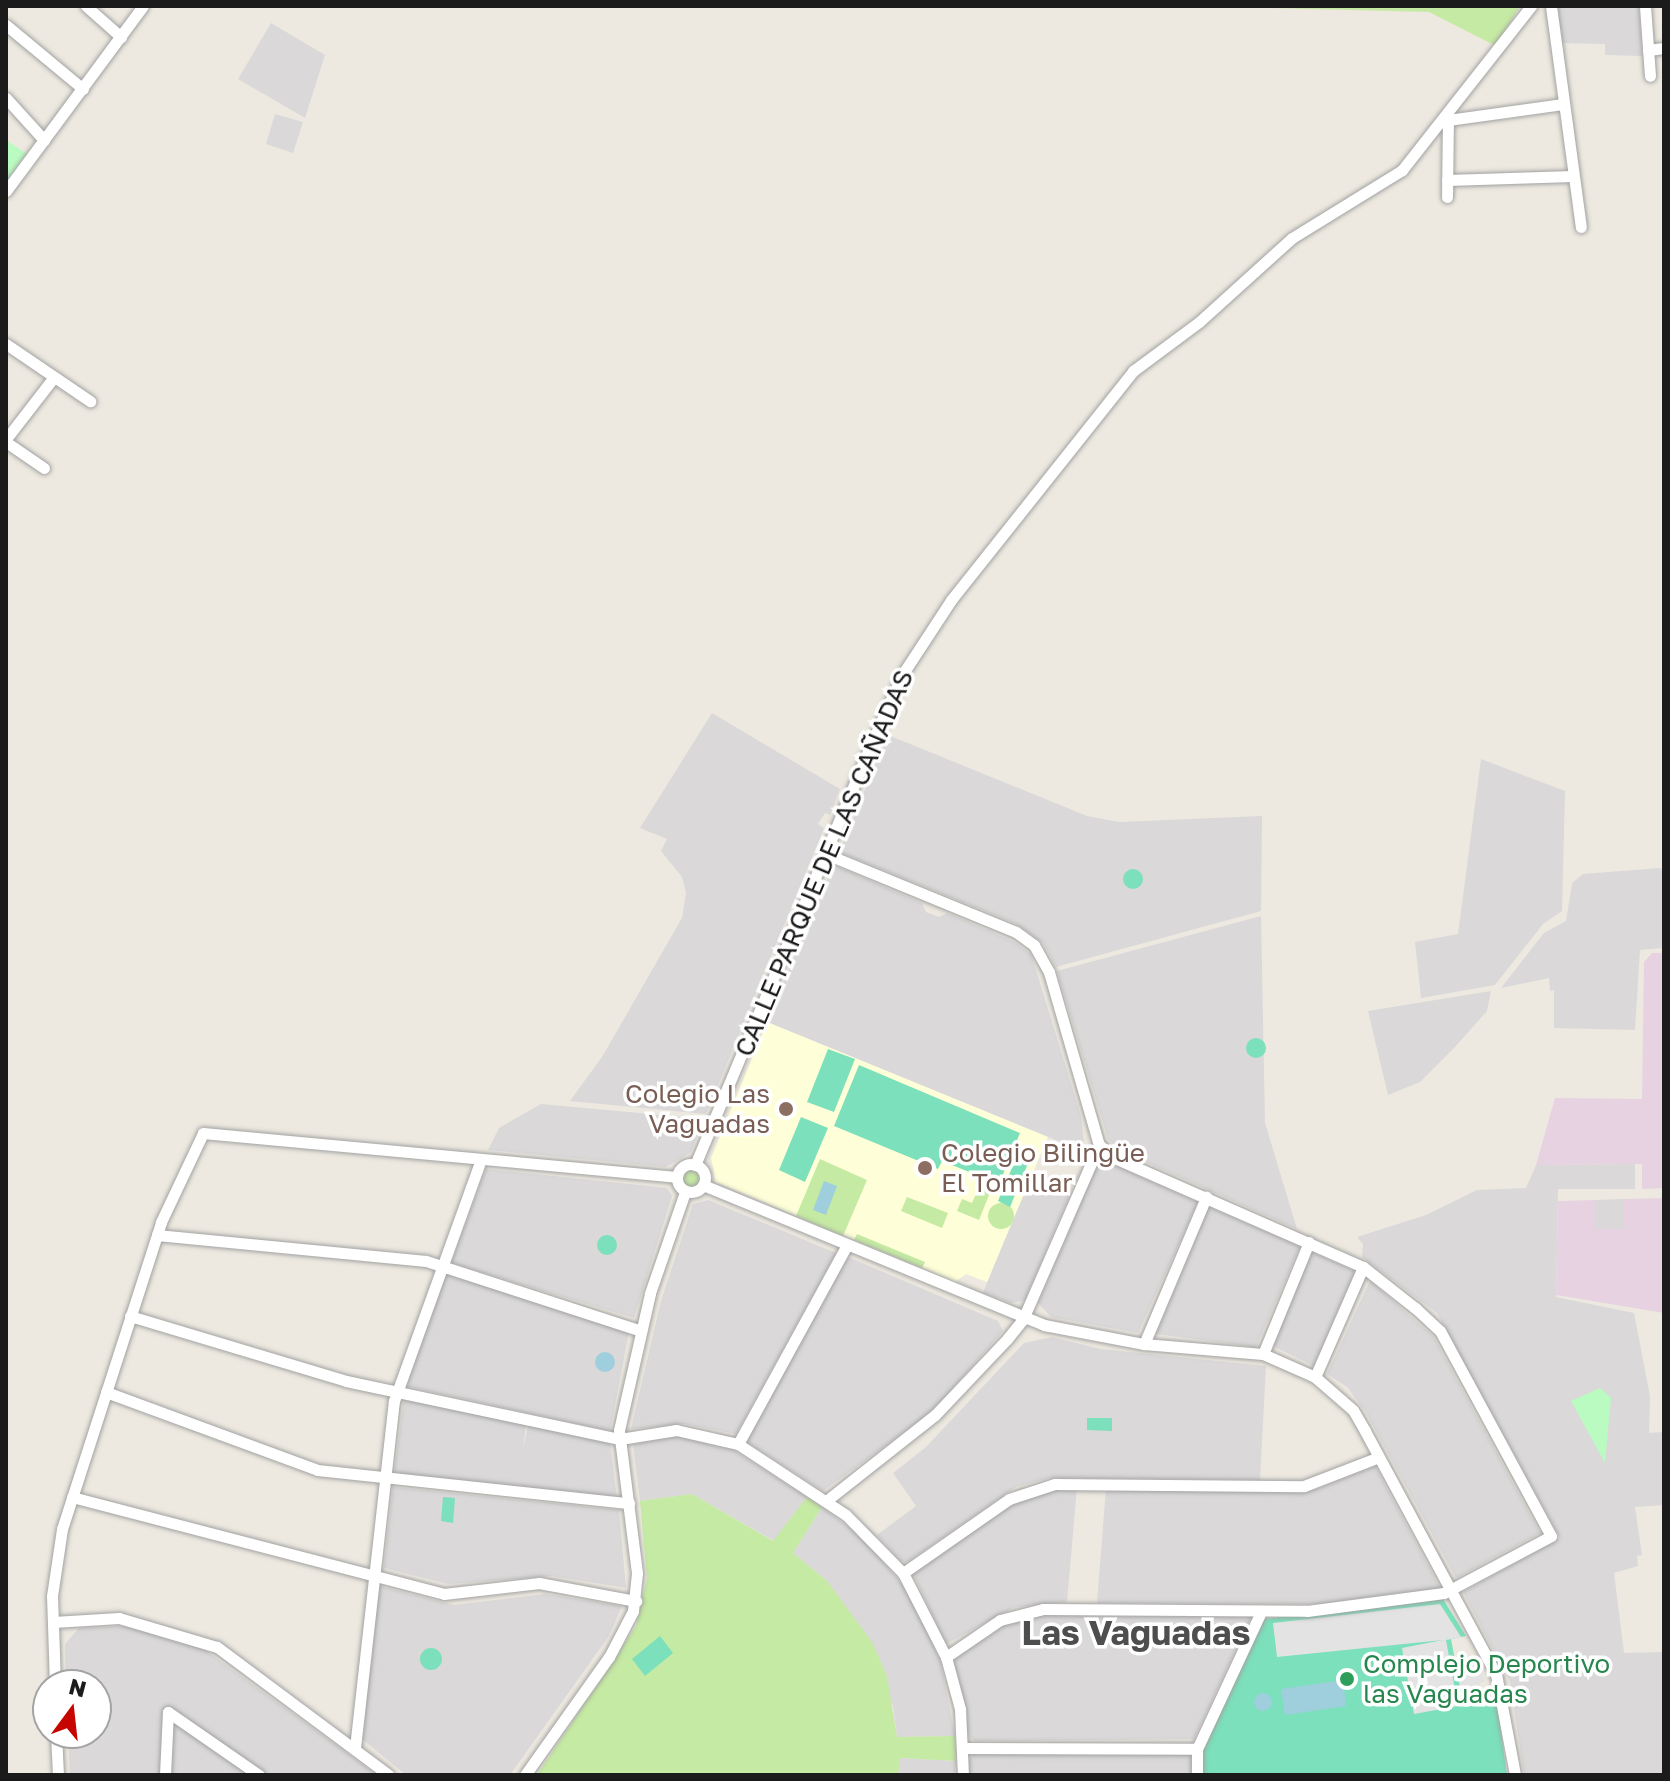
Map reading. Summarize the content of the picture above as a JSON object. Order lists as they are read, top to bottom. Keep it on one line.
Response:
{"streets":{"street":["CALLE PARQUE DE LAS CAÑADAS"]},"districts":["Las Vaguadas"],"places":["Colegio Las Vaguadas","Colegio Bilingüe El Tomillar","Complejo Deportivo las Vaguadas"],"north":"top"}
